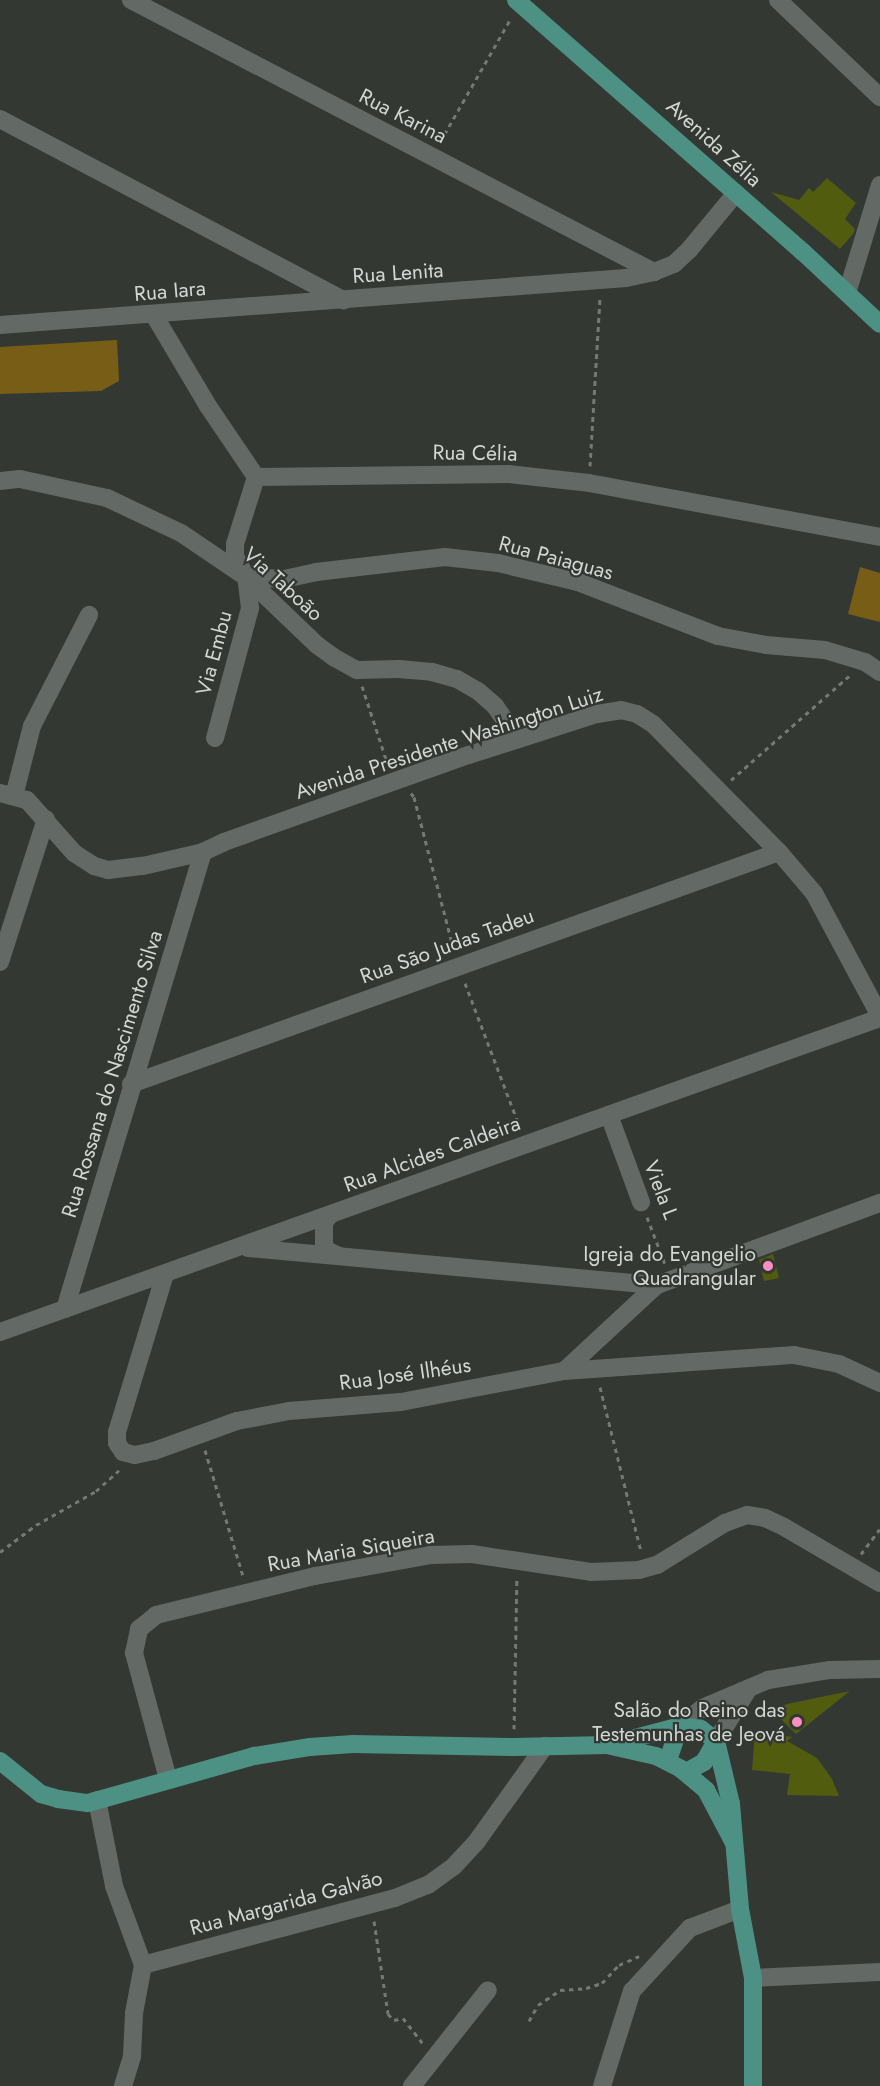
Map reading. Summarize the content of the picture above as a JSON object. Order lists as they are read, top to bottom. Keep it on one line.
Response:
{"streets":{"main road":["Avenida Zélia"],"street":["Rua Karina","Rua Lenita","Rua Iara","Rua Célia","Rua Paiaguas","Via Taboão","Via Embu","Avenida Presidente Washington Luiz","Rua São Judas Tadeu","Rua Rossana do Nascimento Silva","Rua Alcides Caldeira","Viela L","Rua José Ilhéus","Rua Maria Siqueira","Rua Margarida Galvão"]},"crossings":[["Rua Karina","Rua Lenita"],["Avenida Zélia","Rua Lenita"],["Rua Lenita","Rua Iara"],["Rua Célia","Via Embu"],["Rua Paiaguas","Via Taboão"],["Rua Paiaguas","Via Embu"],["Via Taboão","Via Embu"],["Avenida Presidente Washington Luiz","Rua São Judas Tadeu"],["Avenida Presidente Washington Luiz","Rua Rossana do Nascimento Silva"],["Avenida Presidente Washington Luiz","Rua Alcides Caldeira"],["Rua São Judas Tadeu","Rua Rossana do Nascimento Silva"],["Rua Rossana do Nascimento Silva","Rua Alcides Caldeira"],["Rua Alcides Caldeira","Viela L"]],"places":["Igreja do Evangelio Quadrangular","Salão do Reino das Testemunhas de Jeová"]}
